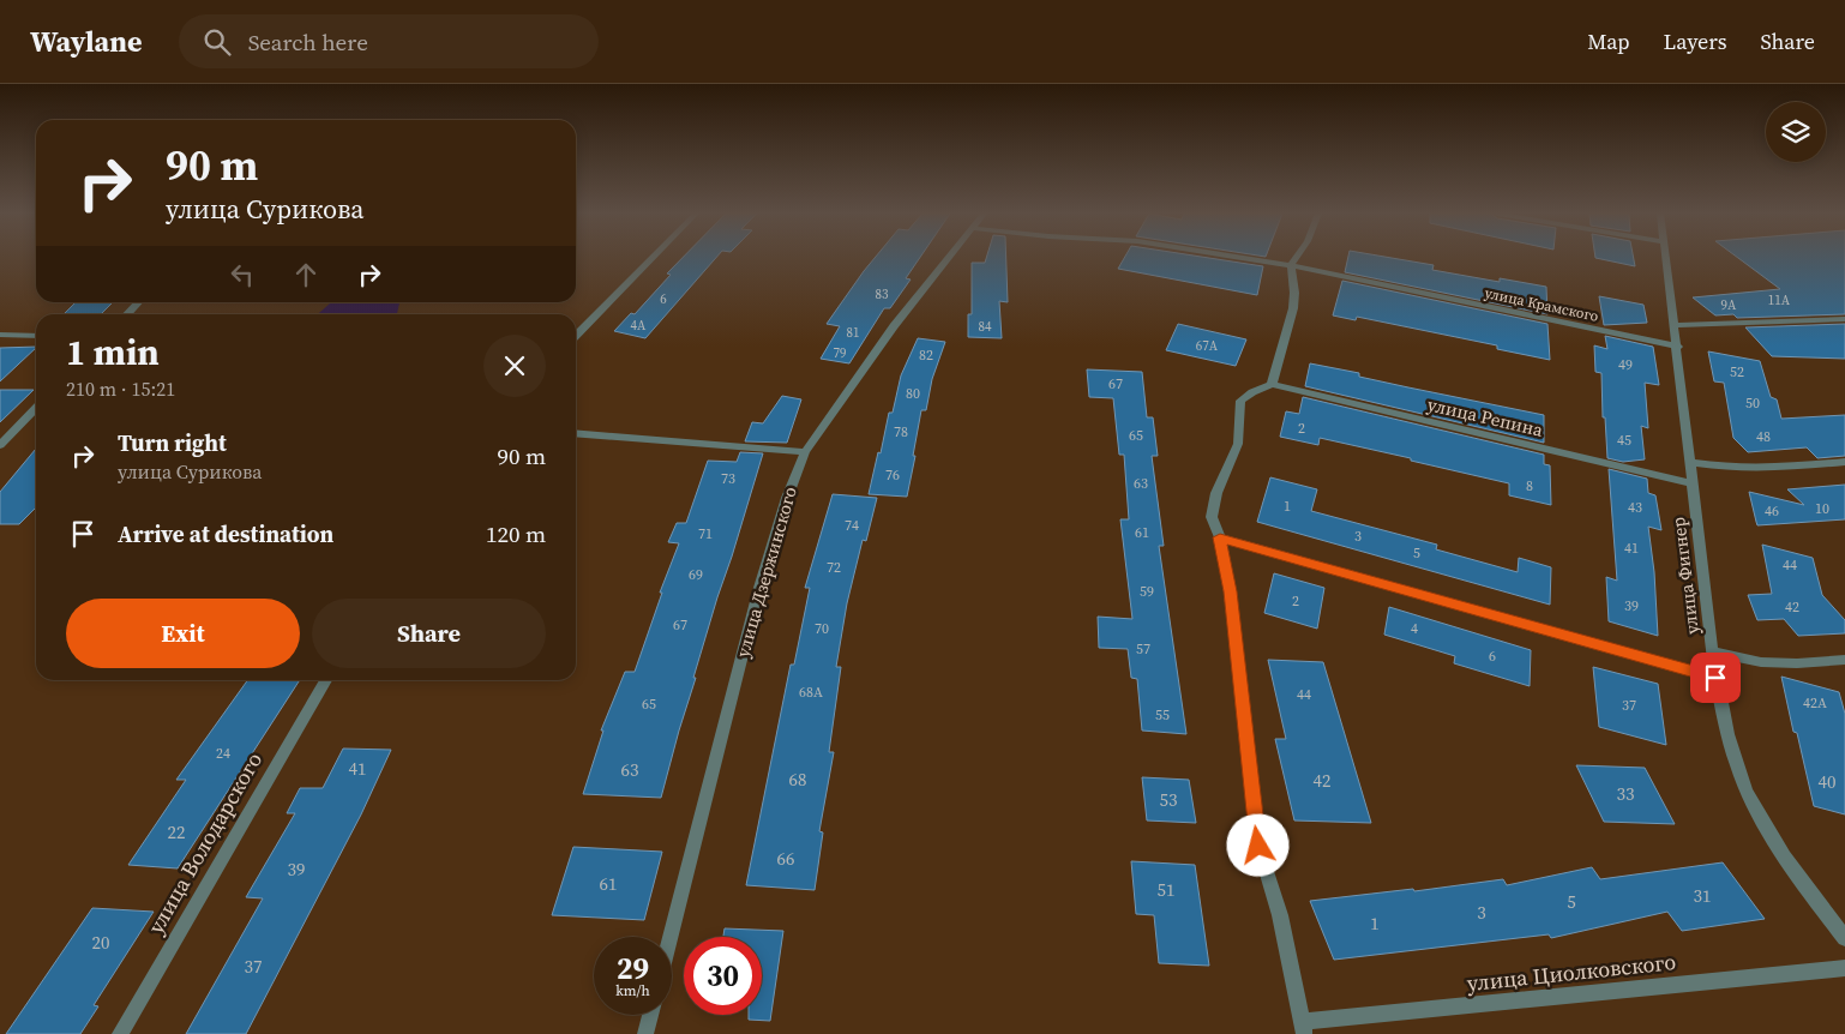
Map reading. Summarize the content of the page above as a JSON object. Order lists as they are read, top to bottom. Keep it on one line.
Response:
{"streets":{"street":["улица Крамского","улица Репина","улица Дзержинского","улица Фигнер","улица Володарского","улица Циолковского"]},"crossings":[["улица Крамского","улица Фигнер"],["улица Репина","улица Фигнер"]],"house_numbers":["83","6","11А","9А","4А","84","81","67А","79","82","49","52","67","80","50","2","78","65","48","45","76","73","63","8","1","43","10","46","74","61","71","3","41","5","44","72","69","59","2","39","42","67","70","4","57","6","68А","44","42А","65","37","55","24","41","63","68","42","40","33","53","22","66","39","61","51","31","5","3","1","20","37"],"page":{"header":"Waylane","search":"Search here","nav":["Map","Layers","Share"],"turn":["90 m","улица Сурикова"],"heading":["1 min","210 m · 15:21"],"list":[{"name":"Turn right","note":"улица Сурикова","value":"90 m"},{"name":"Arrive at destination","value":"120 m"}],"buttons":["Exit","Share"],"speed":"29 km/h","limit":"30"}}
